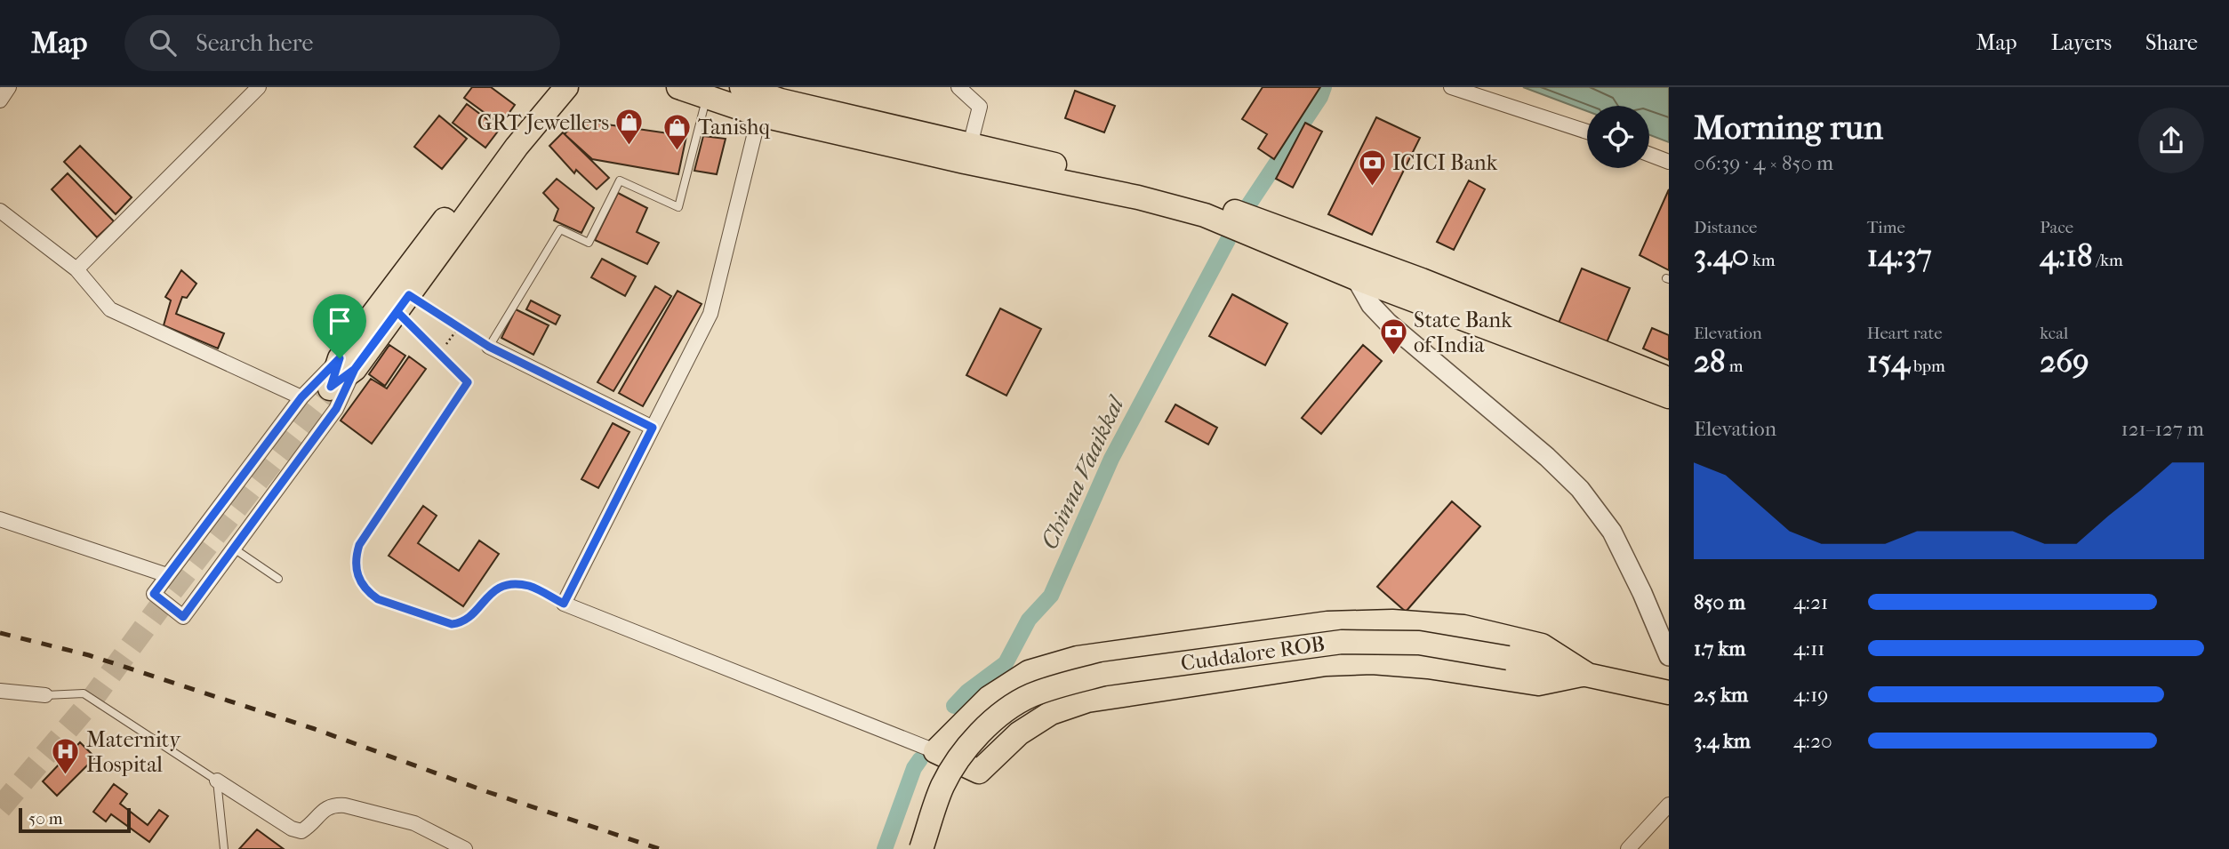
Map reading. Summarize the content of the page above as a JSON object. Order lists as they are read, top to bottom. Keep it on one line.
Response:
{"streets":{"main road":["Cuddalore ROB"]},"water":["Chinna Vaaikkal"],"places":{"shop":["GRT Jewellers","Tanishq"],"bank":["ICICI Bank","State Bank of India"],"hospital":["Maternity Hospital"]},"scale_bar":"50 m","page":{"header":"Map","search":"Search here","nav":["Map","Layers","Share"],"heading":["Morning run","06:39 · 4 × 850 m"],"stats":[["Distance","3.40 km"],["Time","14:37"],["Pace","4:18 /km"],["Elevation","28 m"],["Heart rate","154 bpm"],["kcal","269"]],"chart":["Elevation","121–127 m"],"list":[{"name":"850 m","note":"4:21"},{"name":"1.7 km","note":"4:11"},{"name":"2.5 km","note":"4:19"},{"name":"3.4 km","note":"4:20"}],"scale":"50 m"}}
